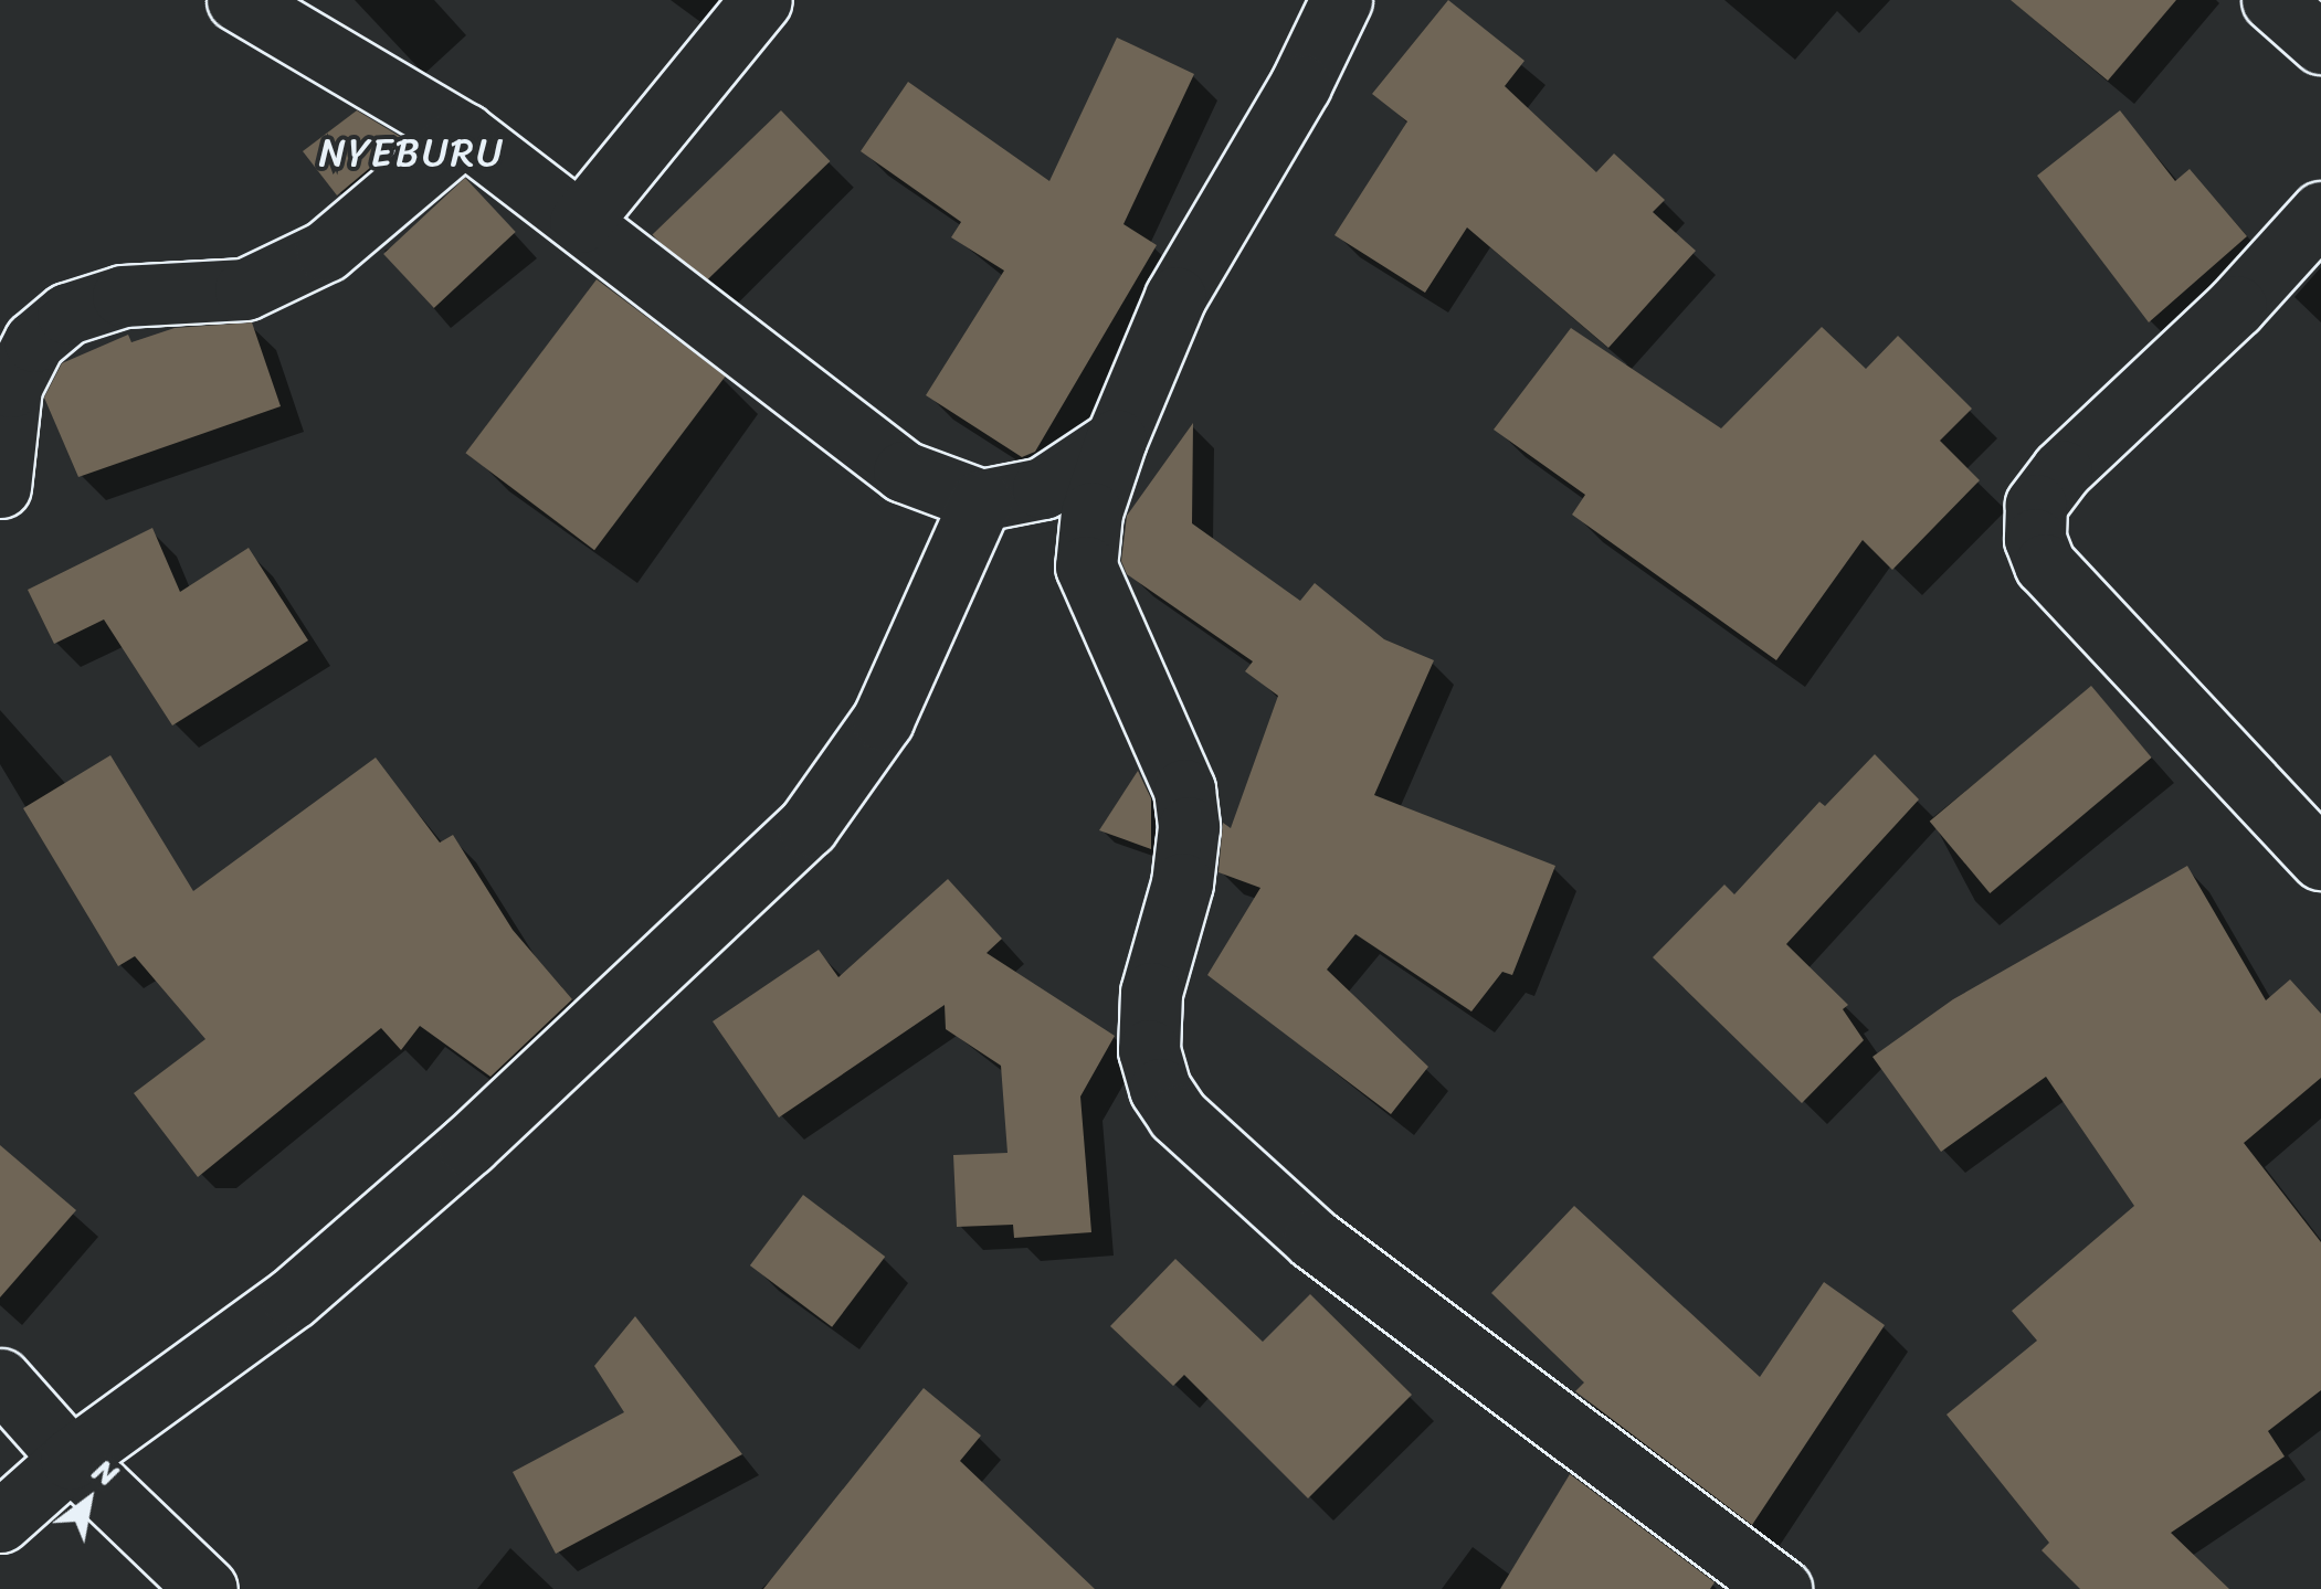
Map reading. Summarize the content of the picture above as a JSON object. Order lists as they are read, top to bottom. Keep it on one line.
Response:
{"districts":["NYEBURU"],"north":"top right"}
